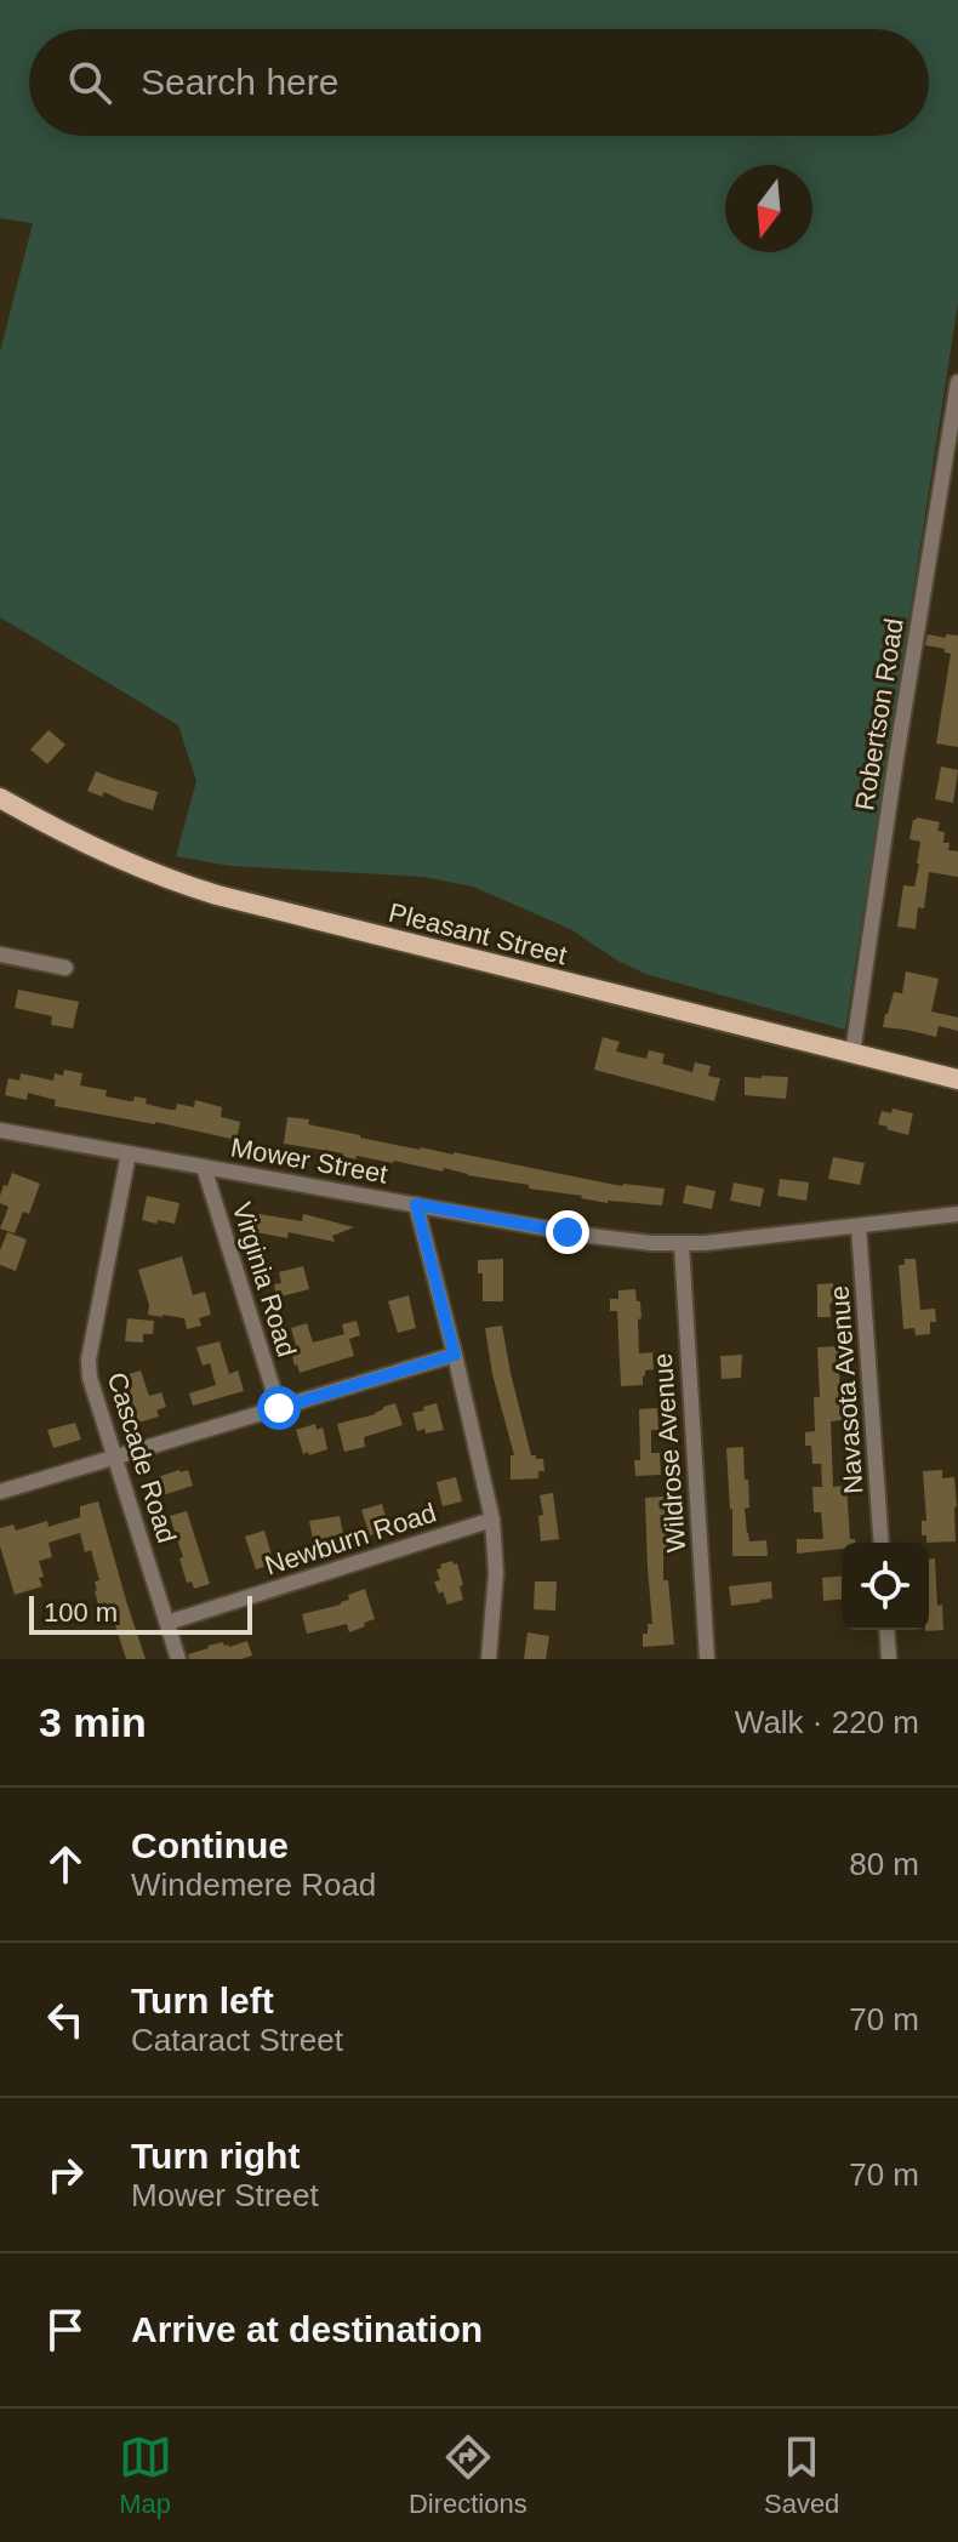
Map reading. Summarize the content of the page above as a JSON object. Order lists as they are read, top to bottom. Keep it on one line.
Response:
{"streets":{"main road":["Pleasant Street"],"street":["Robertson Road","Mower Street","Virginia Road","Navasota Avenue","Wildrose Avenue","Cascade Road","Newburn Road"]},"crossings":[["Robertson Road","Pleasant Street"],["Mower Street","Virginia Road"],["Mower Street","Navasota Avenue"],["Mower Street","Wildrose Avenue"],["Mower Street","Cascade Road"],["Cascade Road","Newburn Road"]],"scale_bar":"100 m","north":"bottom","page":{"search":"Search here","scale":"100 m","heading":["3 min","Walk · 220 m"],"list":[["Continue","Windemere Road","80 m"],["Turn left","Cataract Street","70 m"],["Turn right","Mower Street","70 m"],"Arrive at destination"],"nav":["Map","Directions","Saved"]}}
